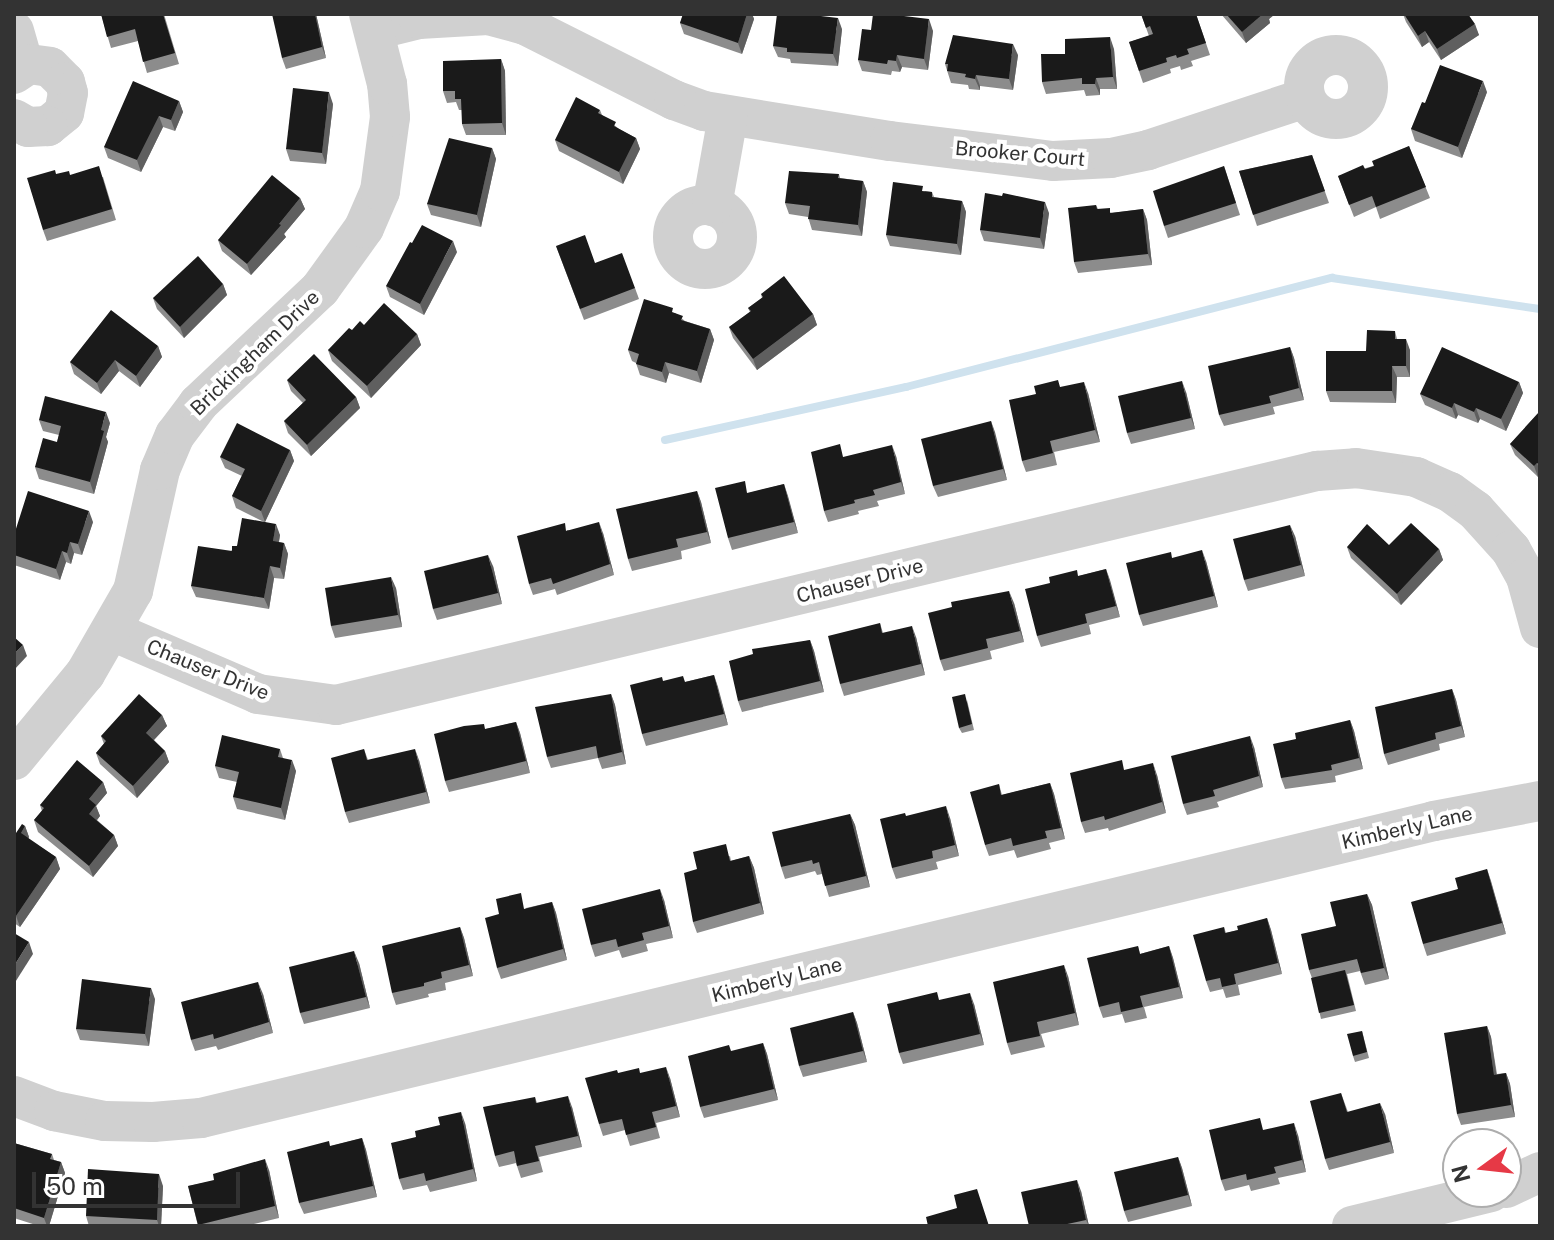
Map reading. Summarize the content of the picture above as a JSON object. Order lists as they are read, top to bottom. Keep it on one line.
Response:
{"streets":{"street":["Brooker Court","Brickingham Drive","Chauser Drive","Kimberly Lane"]},"crossings":[["Brooker Court","Brickingham Drive"],["Brickingham Drive","Chauser Drive"]],"scale_bar":"50 m","north":"left"}
